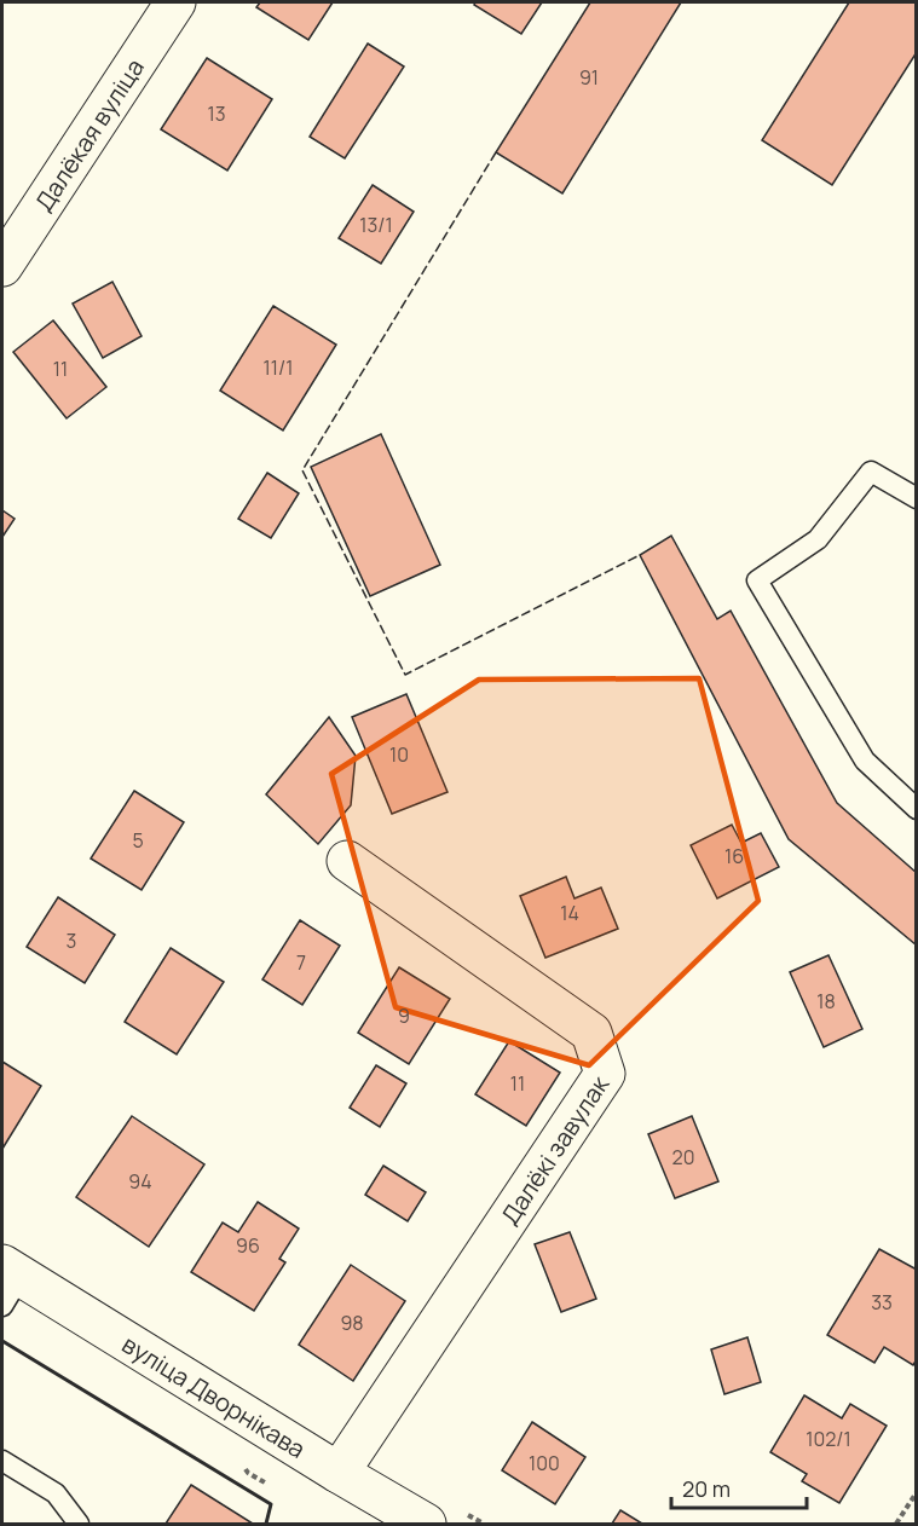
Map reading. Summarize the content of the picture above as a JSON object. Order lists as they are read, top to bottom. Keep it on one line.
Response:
{"streets":{"street":["Далёкая вуліца","Далёкі завулак","вуліца Дворнікава"]},"crossings":[["Далёкі завулак","вуліца Дворнікава"]],"house_numbers":["91","13","13/1","11/1","11","10","5","16","14","3","7","18","9","11","20","94","96","33","98","102/1","100"],"scale_bar":"20 m"}
